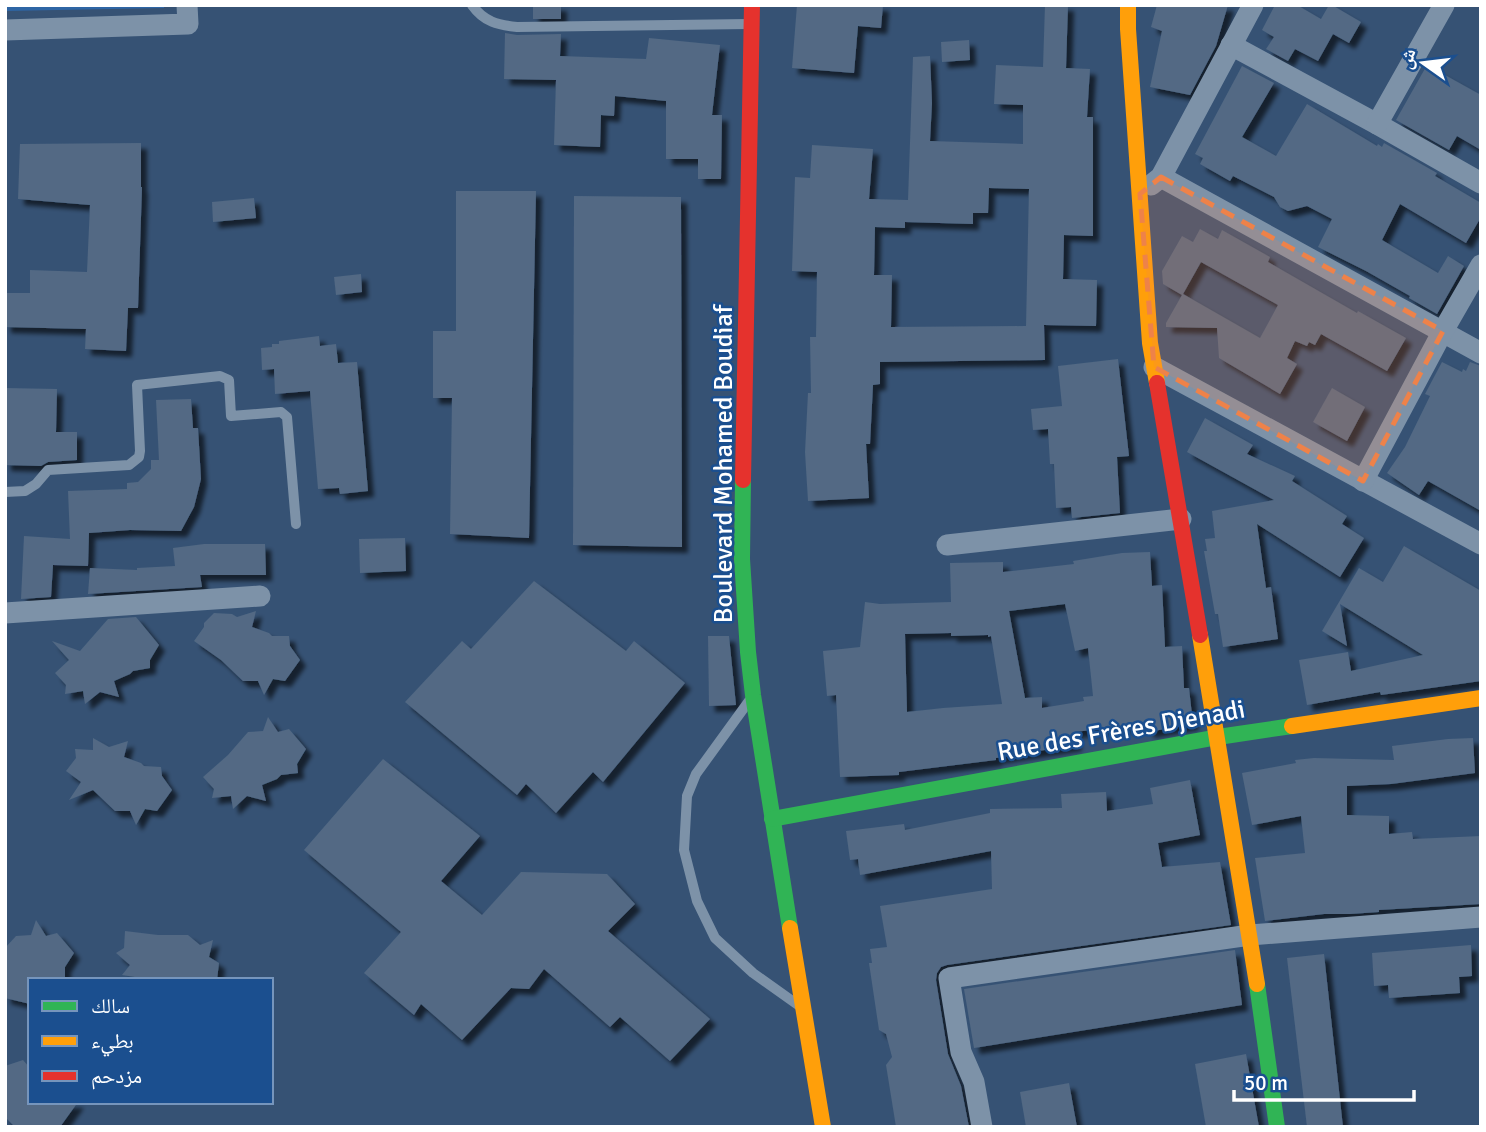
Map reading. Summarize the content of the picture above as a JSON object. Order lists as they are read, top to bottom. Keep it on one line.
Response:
{"streets":{"street":["Boulevard Mohamed Boudiaf","Rue des Frères Djenadi"]},"crossings":[["Boulevard Mohamed Boudiaf","Rue des Frères Djenadi"]],"legend":["سالك","بطيء","مزدحم"],"scale_bar":"50 m","north":"left"}
